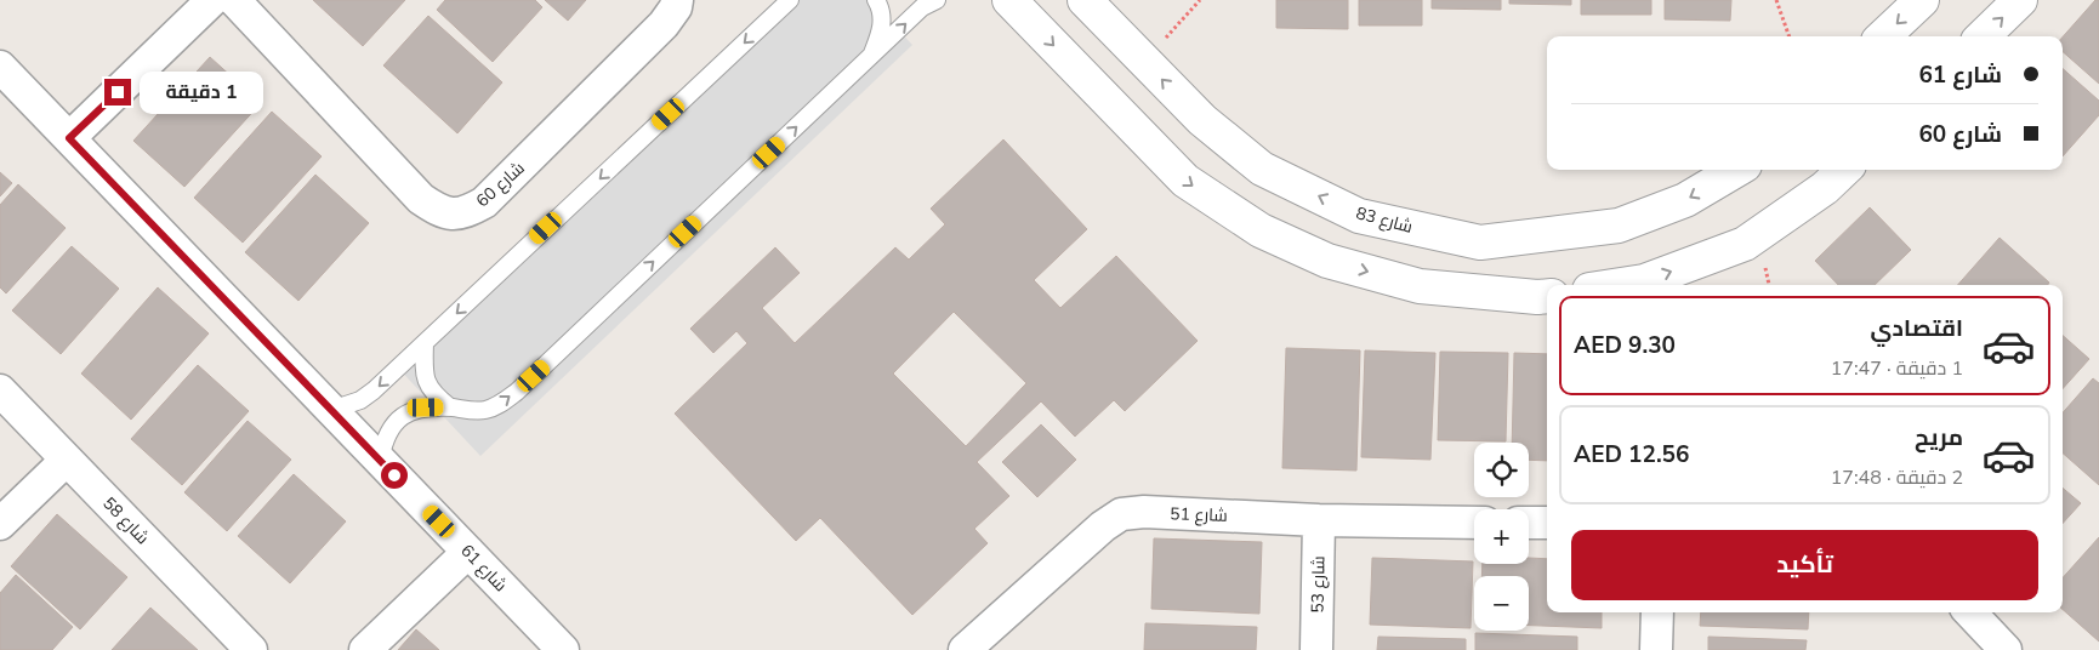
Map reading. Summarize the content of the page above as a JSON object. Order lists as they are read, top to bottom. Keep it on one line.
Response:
{"streets":{"street":["شارع 60","شارع 83","شارع 51","شارع 58","شارع 61","شارع 53"]},"crossings":[["شارع 51","شارع 53"]],"page":{"banner":["شارع 61","شارع 60"],"bubble":"1 دقيقة","list":[{"name":"اقتصادي","note":"1 دقيقة · 17:47","value":"AED 9.30"},{"name":"مريح","note":"2 دقيقة · 17:48","value":"AED 12.56"}],"map_buttons":["+","−"],"buttons":"تأكيد"}}
